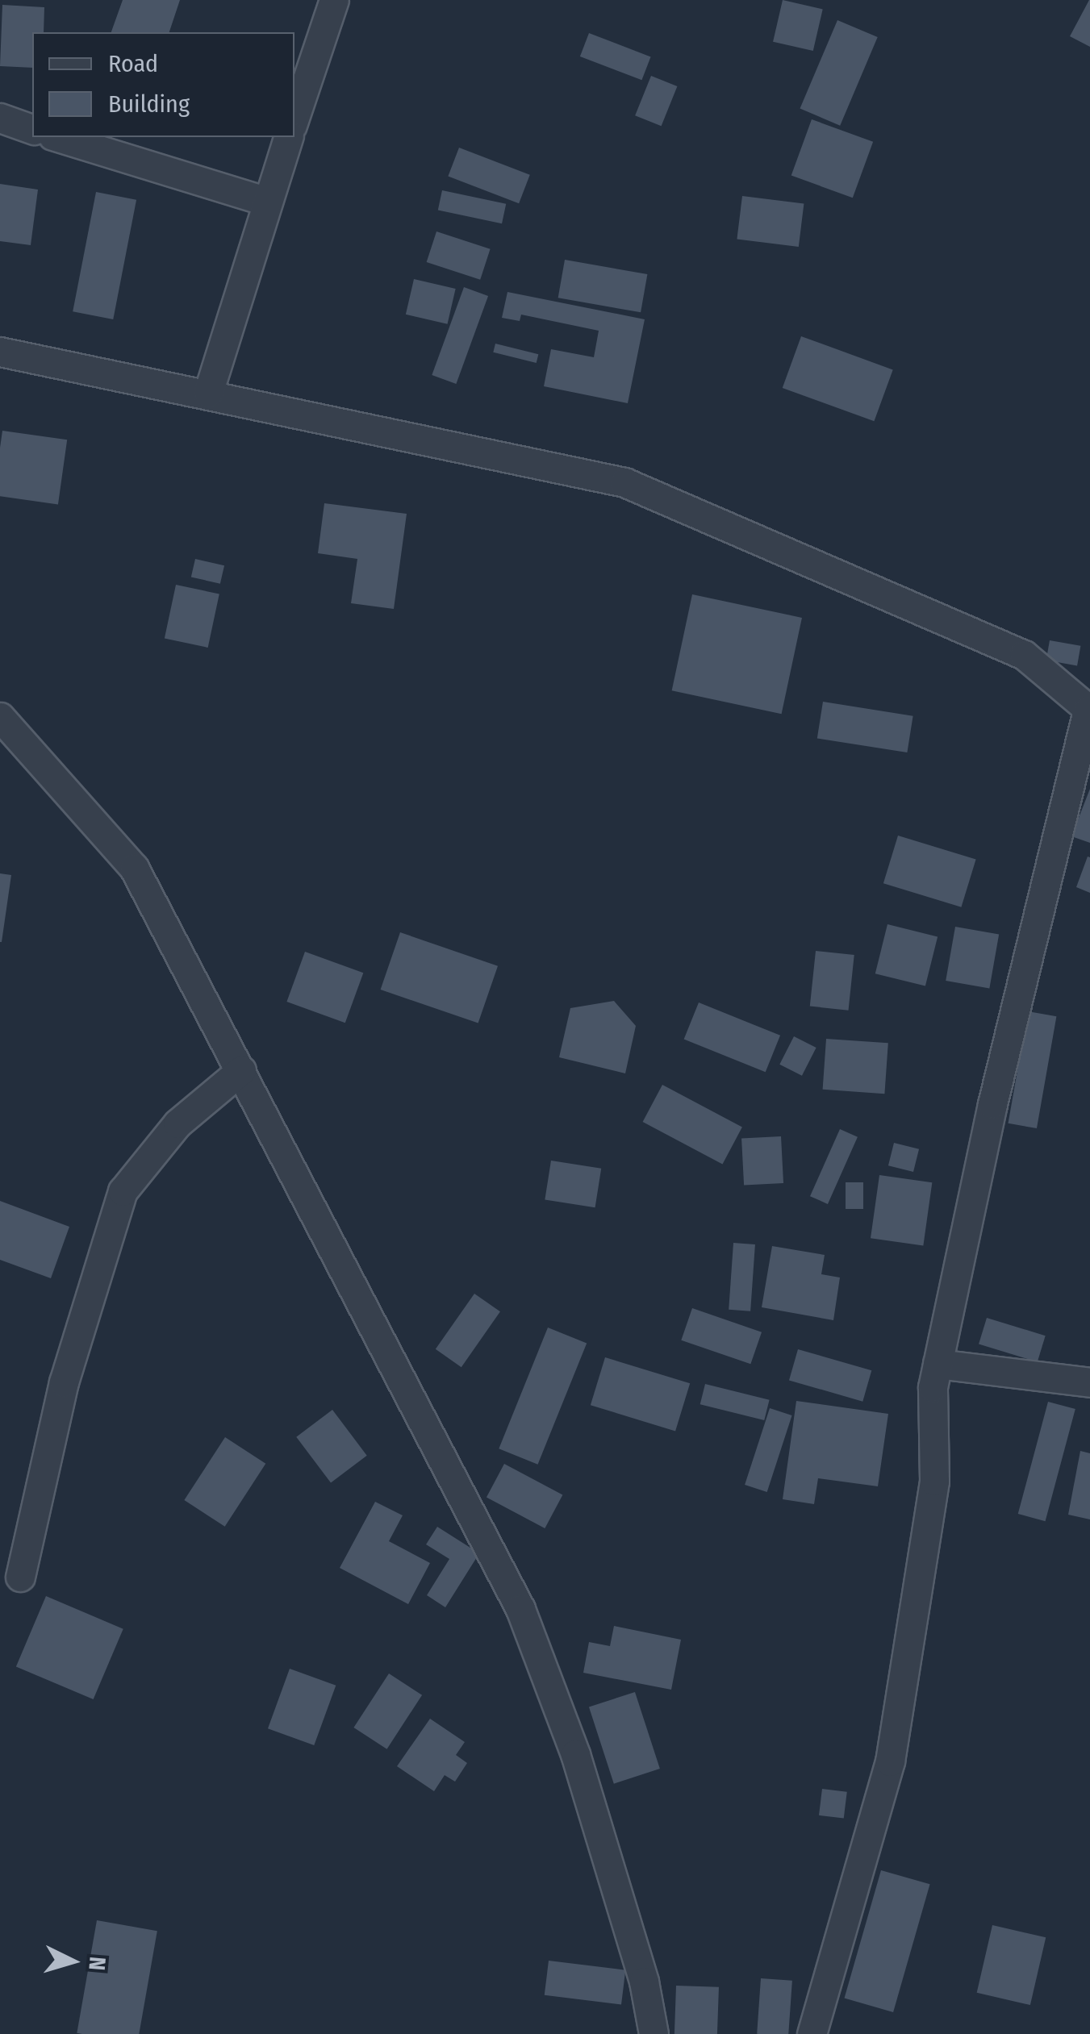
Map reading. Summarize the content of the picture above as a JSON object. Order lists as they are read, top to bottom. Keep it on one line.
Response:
{"legend":["Road","Building"],"north":"right"}
